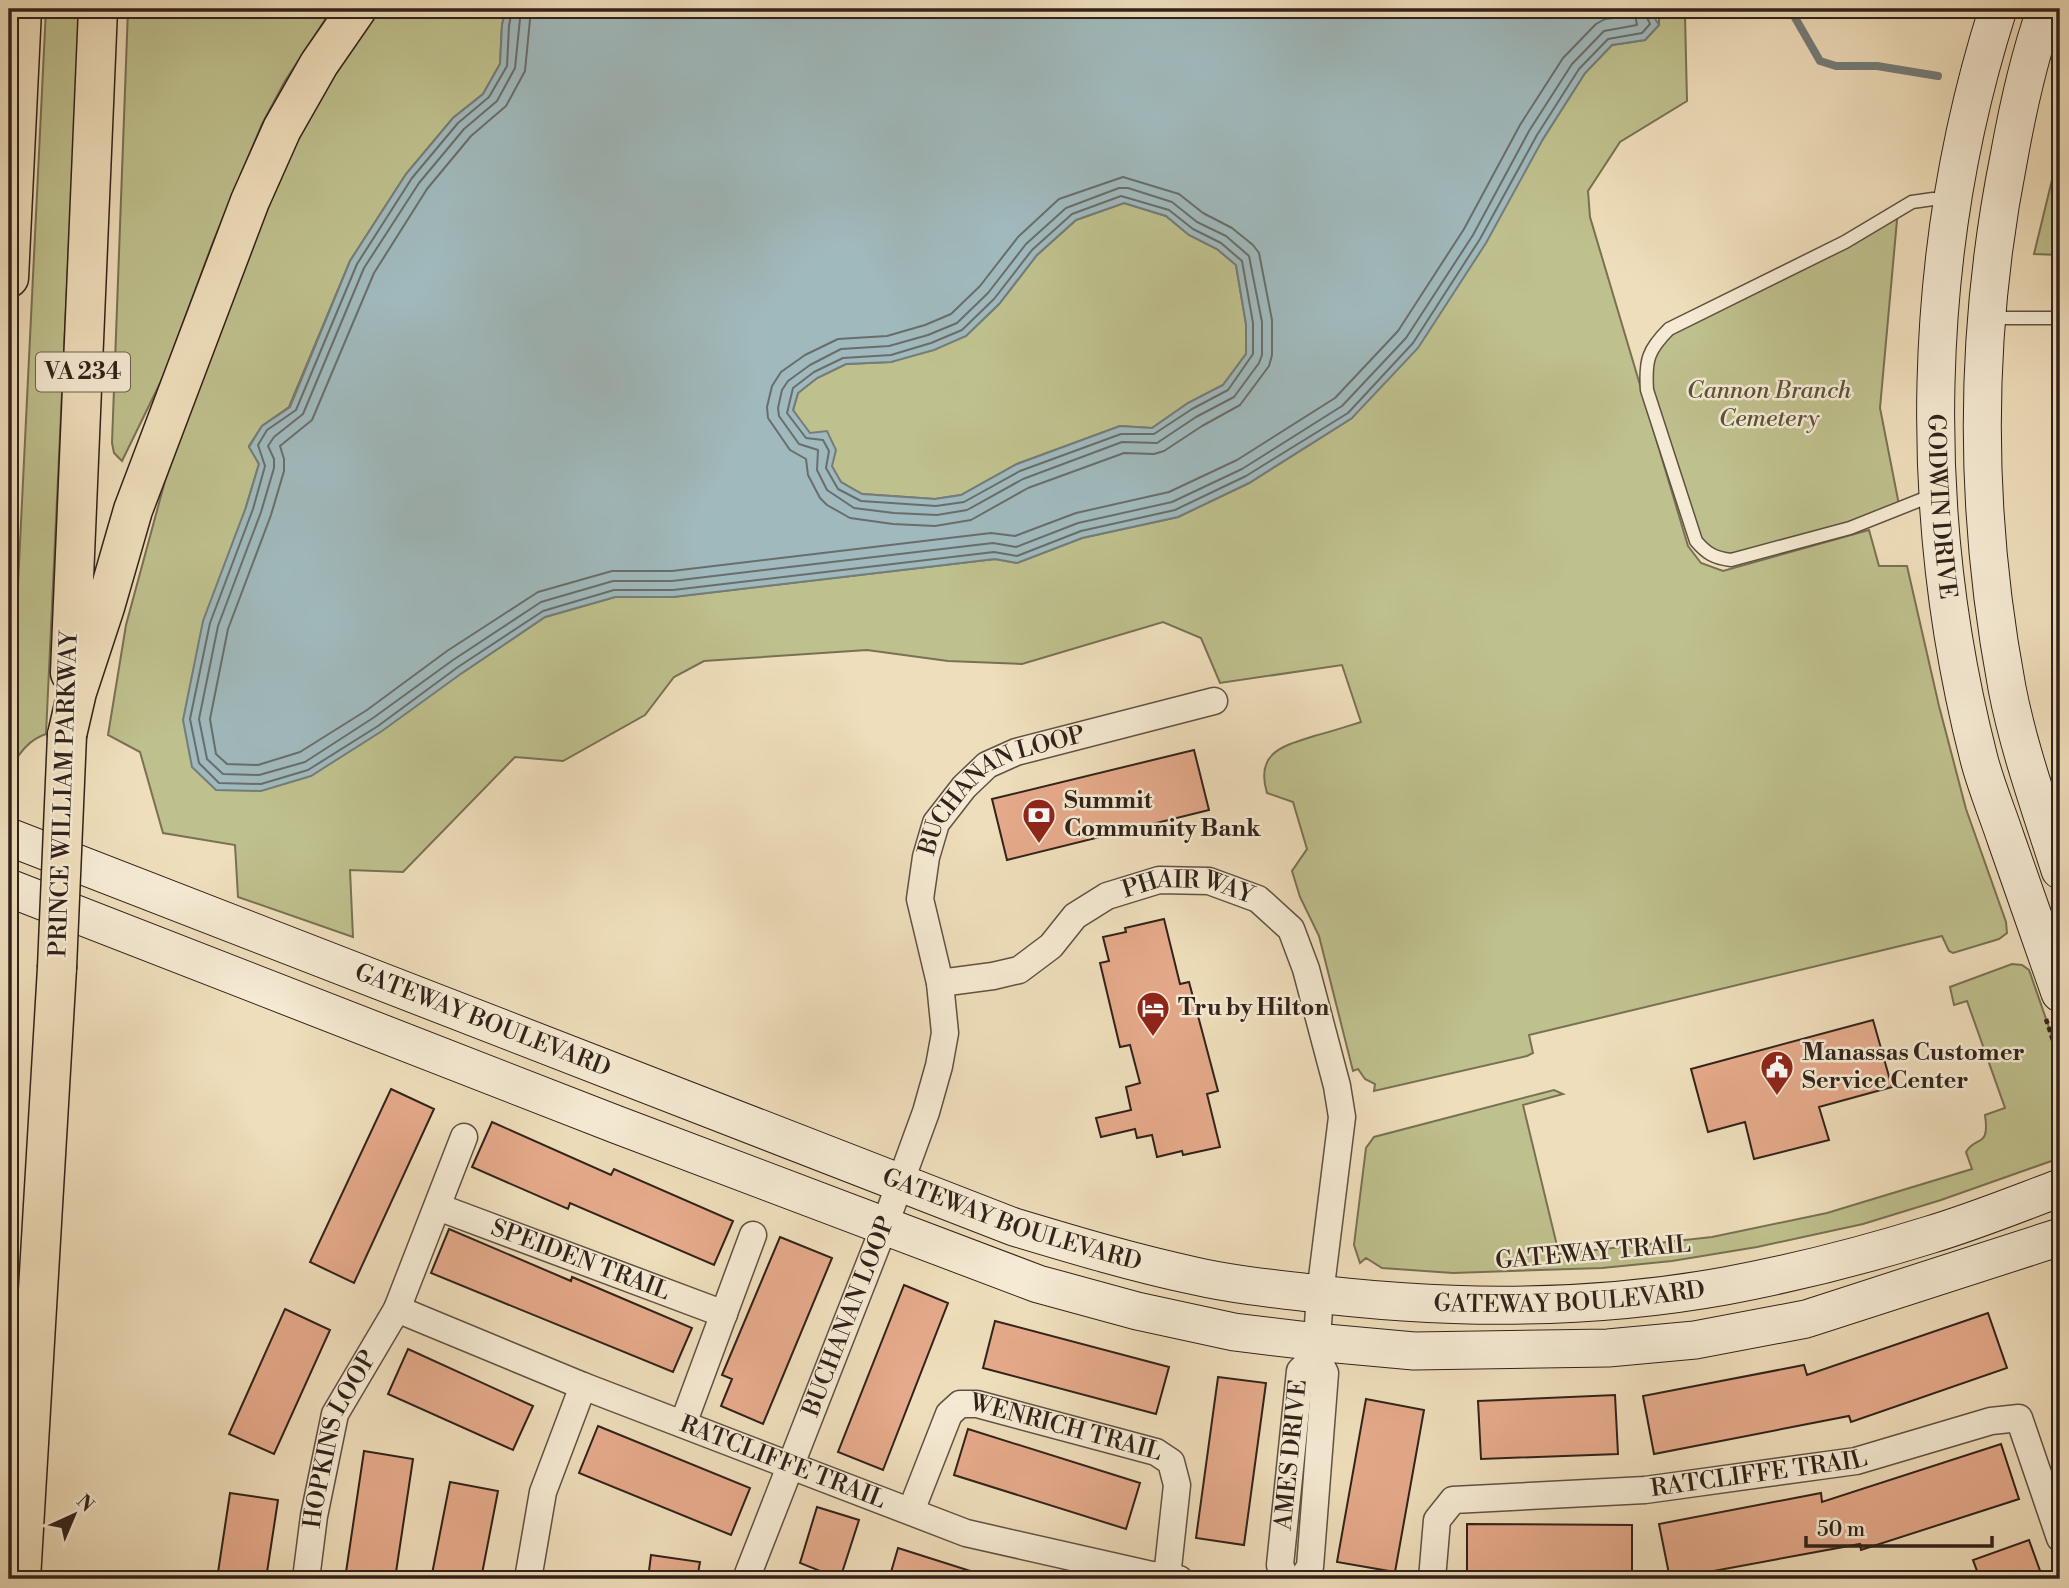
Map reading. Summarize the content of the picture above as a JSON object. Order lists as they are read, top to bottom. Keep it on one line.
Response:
{"streets":{"highway":["VA 234","PRINCE WILLIAM PARKWAY"],"street":["GODWIN DRIVE","BUCHANAN LOOP","PHAIR WAY","GATEWAY BOULEVARD","SPEIDEN TRAIL","WENRICH TRAIL","HOPKINS LOOP","AMES DRIVE","RATCLIFFE TRAIL"]},"crossings":[["BUCHANAN LOOP","PHAIR WAY"],["BUCHANAN LOOP","GATEWAY BOULEVARD"],["BUCHANAN LOOP","RATCLIFFE TRAIL"],["PHAIR WAY","GATEWAY BOULEVARD"],["GATEWAY BOULEVARD","AMES DRIVE"],["WENRICH TRAIL","RATCLIFFE TRAIL"],["HOPKINS LOOP","RATCLIFFE TRAIL"]],"parks":["Cannon Branch Cemetery"],"places":{"bank":["Summit Community Bank"],"hotel":["Tru by Hilton"],"public building":["Manassas Customer Service Center"]},"scale_bar":"50 m","north":"top right"}
